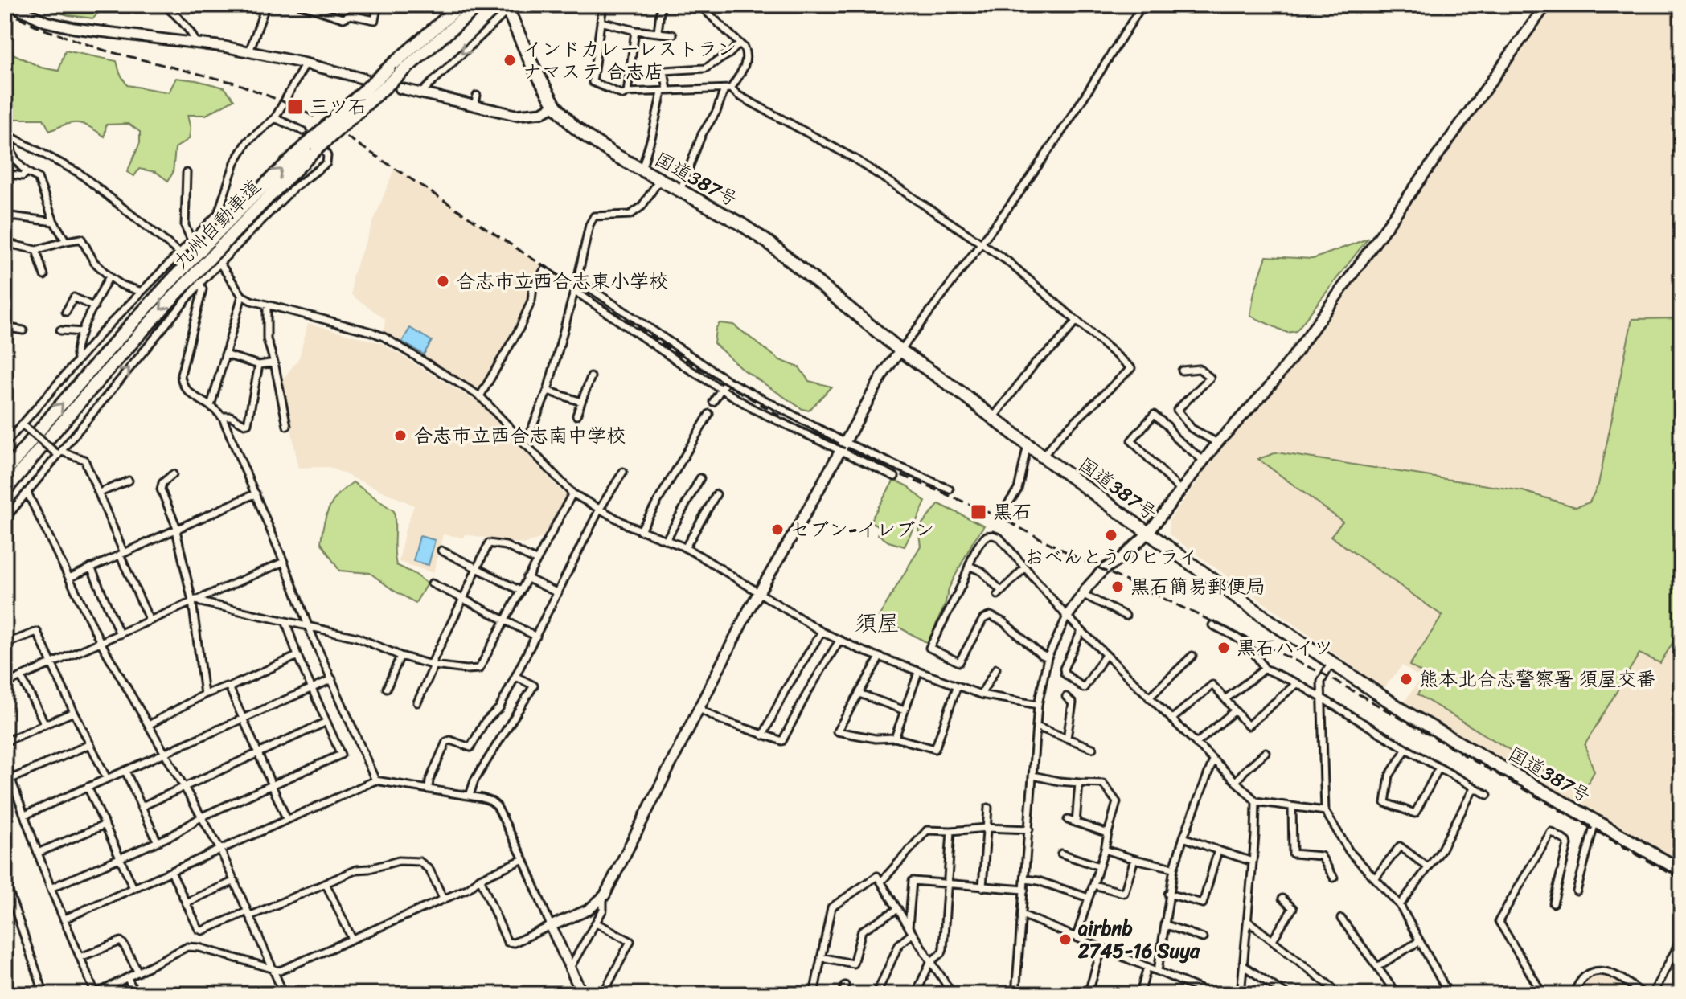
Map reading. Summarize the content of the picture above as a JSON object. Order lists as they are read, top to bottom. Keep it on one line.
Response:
{"streets":{"highway":["国道387号","九州自動車道"]},"districts":["須屋"],"places":{"other":["インドカレーレストラン ナマステ 合志店","合志市立西合志東小学校","合志市立西合志南中学校","セブン-イレブン","おべんとうのヒライ","黒石簡易郵便局","黒石ハイツ","熊本北合志警察署 須屋交番","airbnb 2745-16 Suya"],"transit":["三ツ石","黒石"]}}
